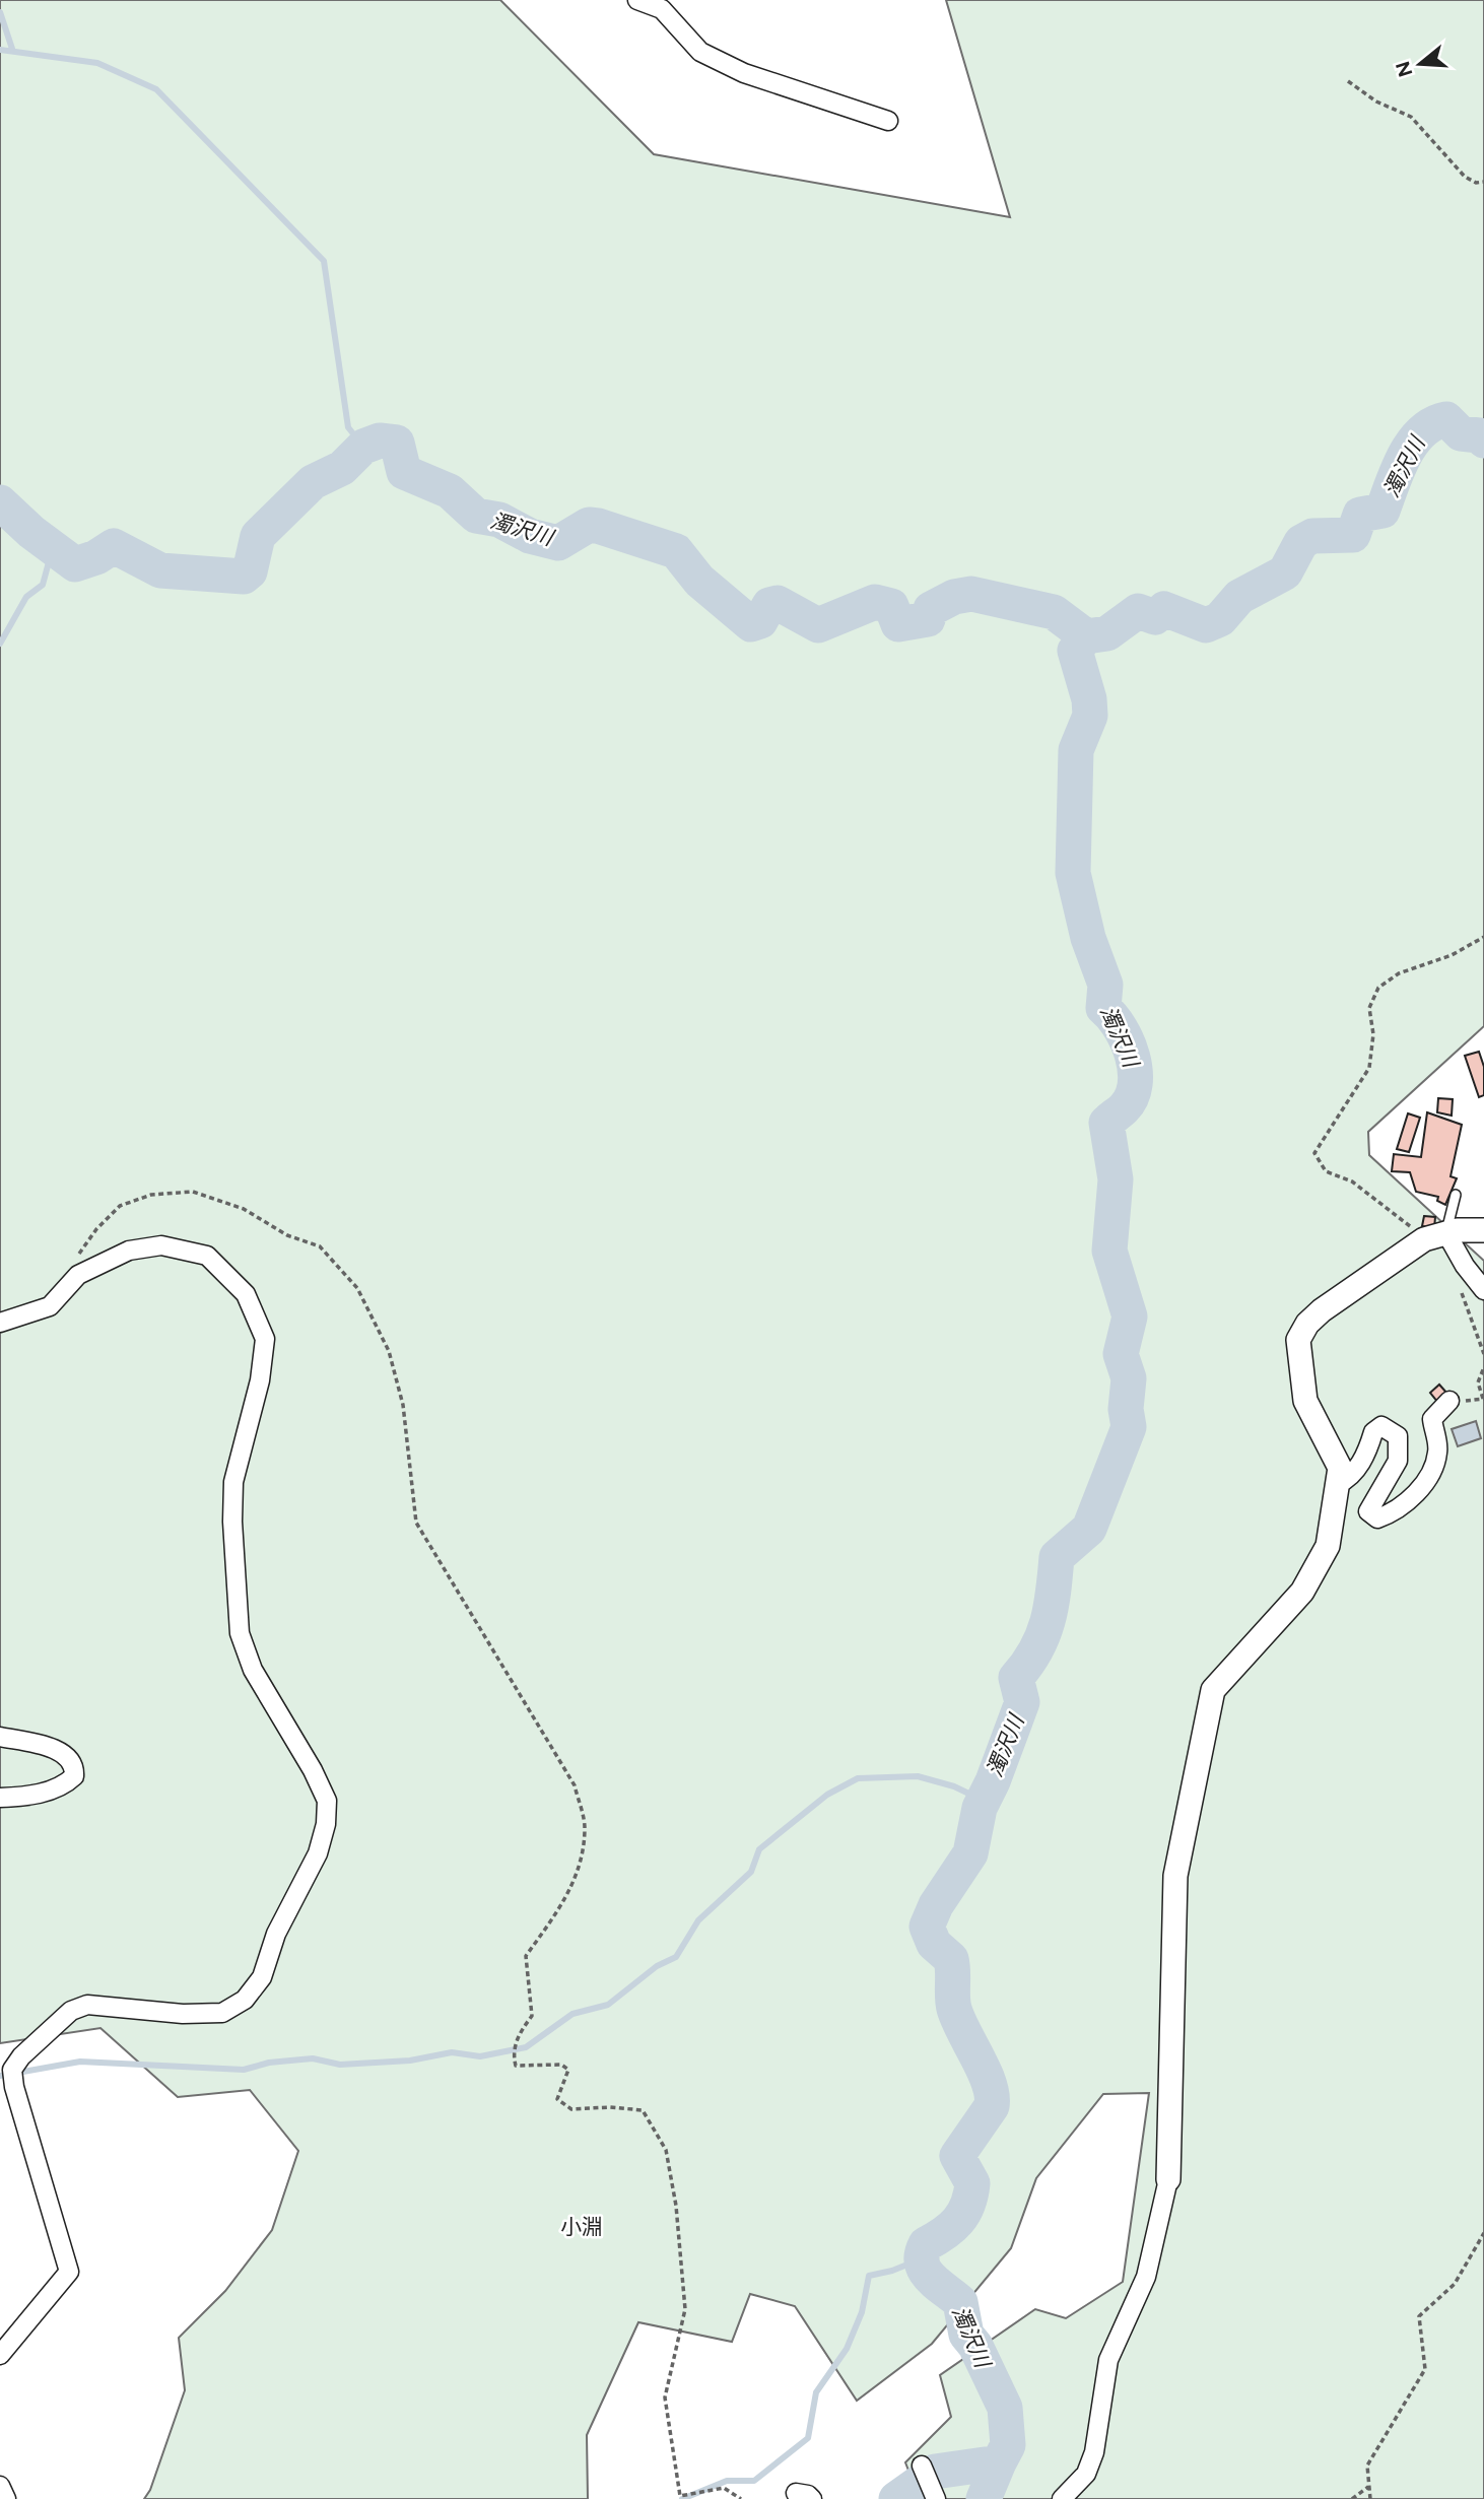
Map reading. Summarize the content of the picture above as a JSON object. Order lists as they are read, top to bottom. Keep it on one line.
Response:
{"districts":["小淵"],"water":["濁沢川"],"north":"left"}
